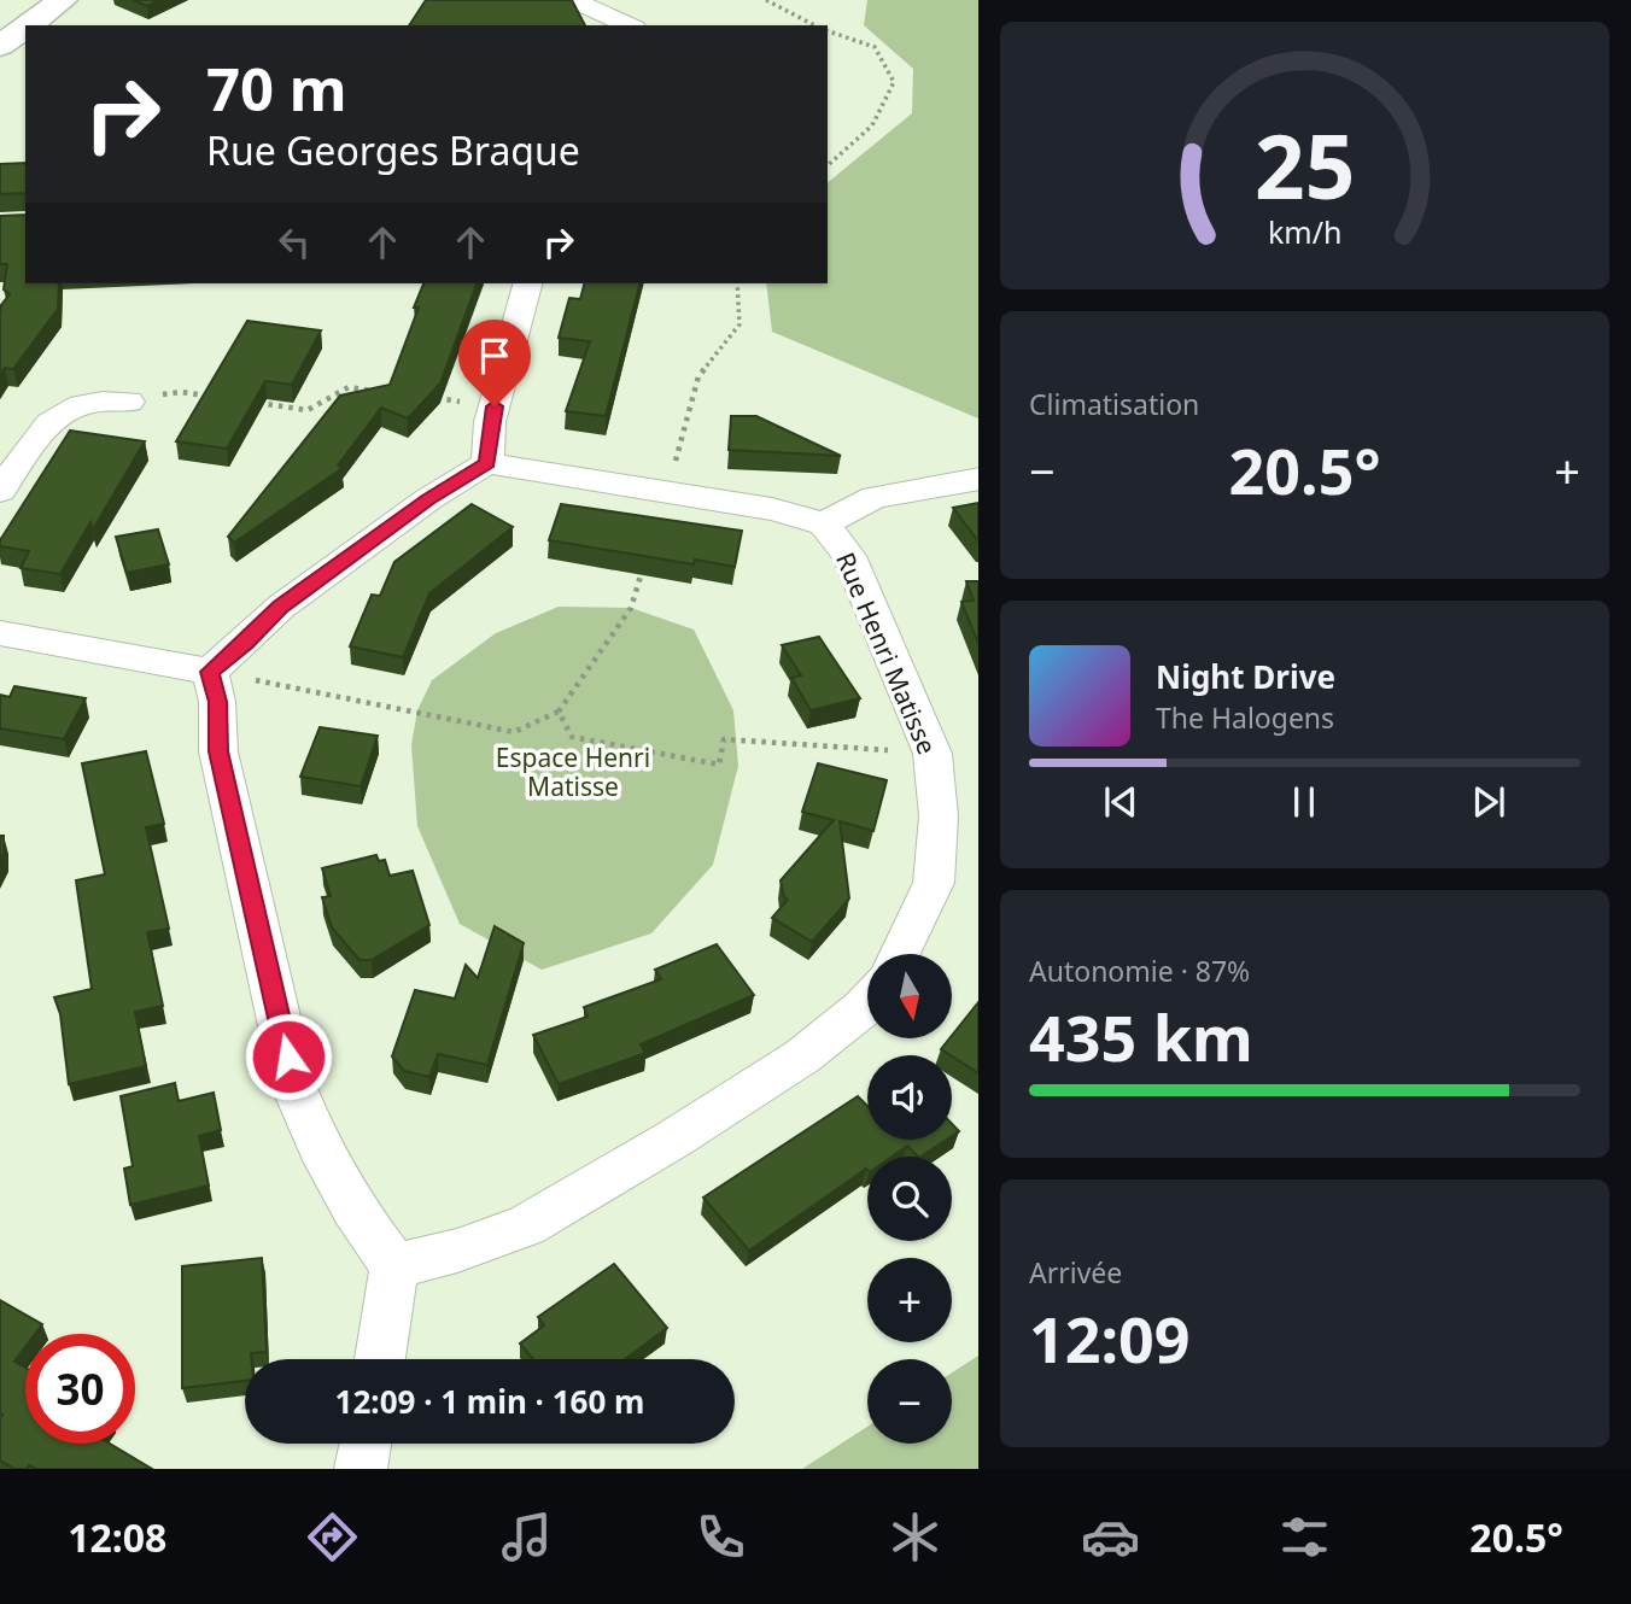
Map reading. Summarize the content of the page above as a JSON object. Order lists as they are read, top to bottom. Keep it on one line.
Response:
{"streets":{"street":["Rue Henri Matisse"]},"parks":["Espace Henri Matisse"],"north":"bottom","page":{"turn":["70 m","Rue Georges Braque"],"tile":["Climatisation",["Autonomie · 87%","435 km"],["Arrivée","12:09"]],"heat":["−","20.5°","+"],"song":["Night Drive","The Halogens"],"map_buttons":["+","−"],"limit":"30","trip":"12:09 · 1 min · 160 m","tabs":["12:08","20.5°"],"gauge":["25","km/h"]}}
